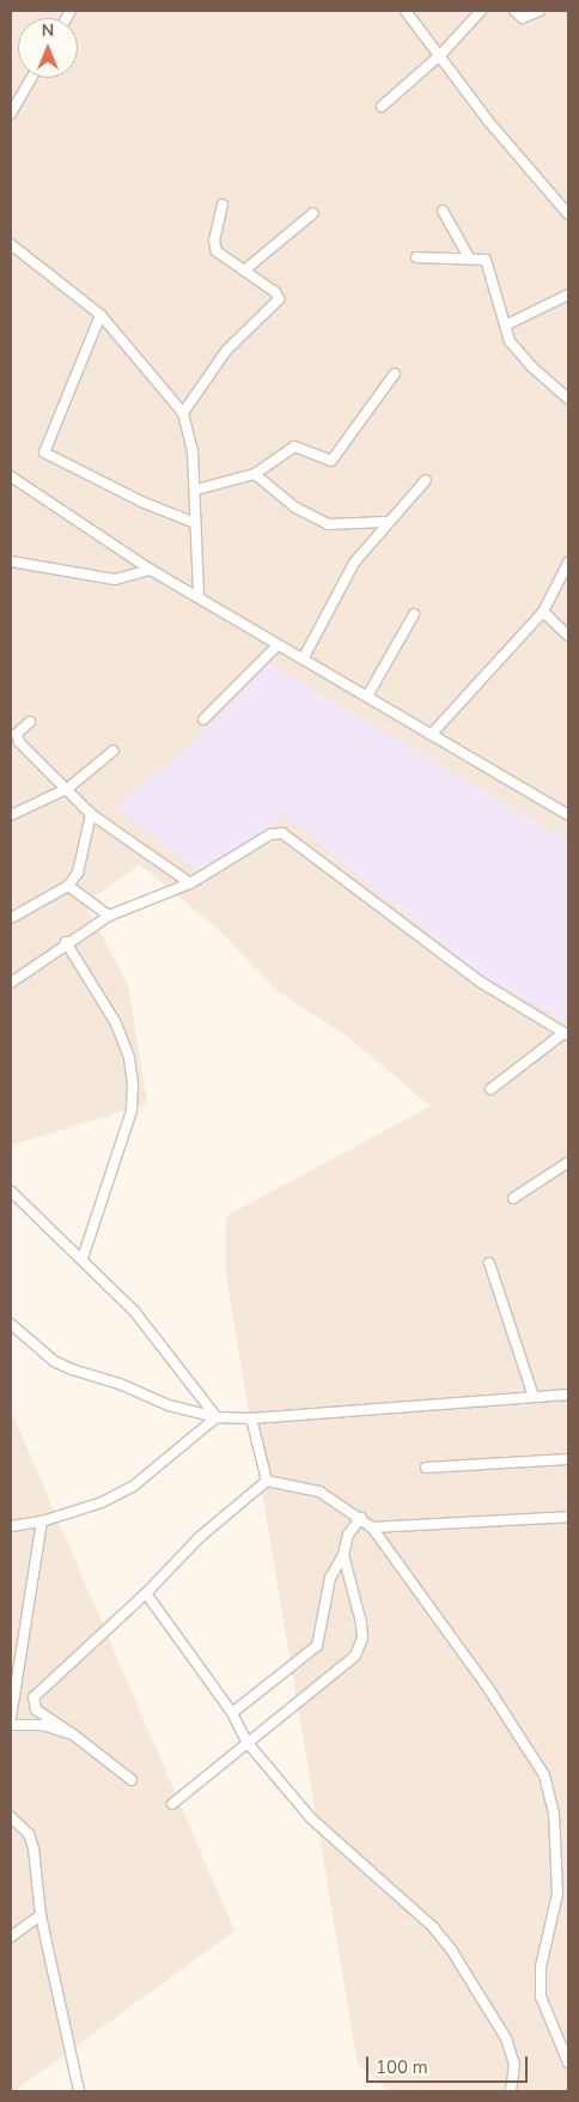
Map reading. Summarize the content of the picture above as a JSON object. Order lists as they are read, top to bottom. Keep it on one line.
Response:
{"scale_bar":"100 m","north":"top"}
